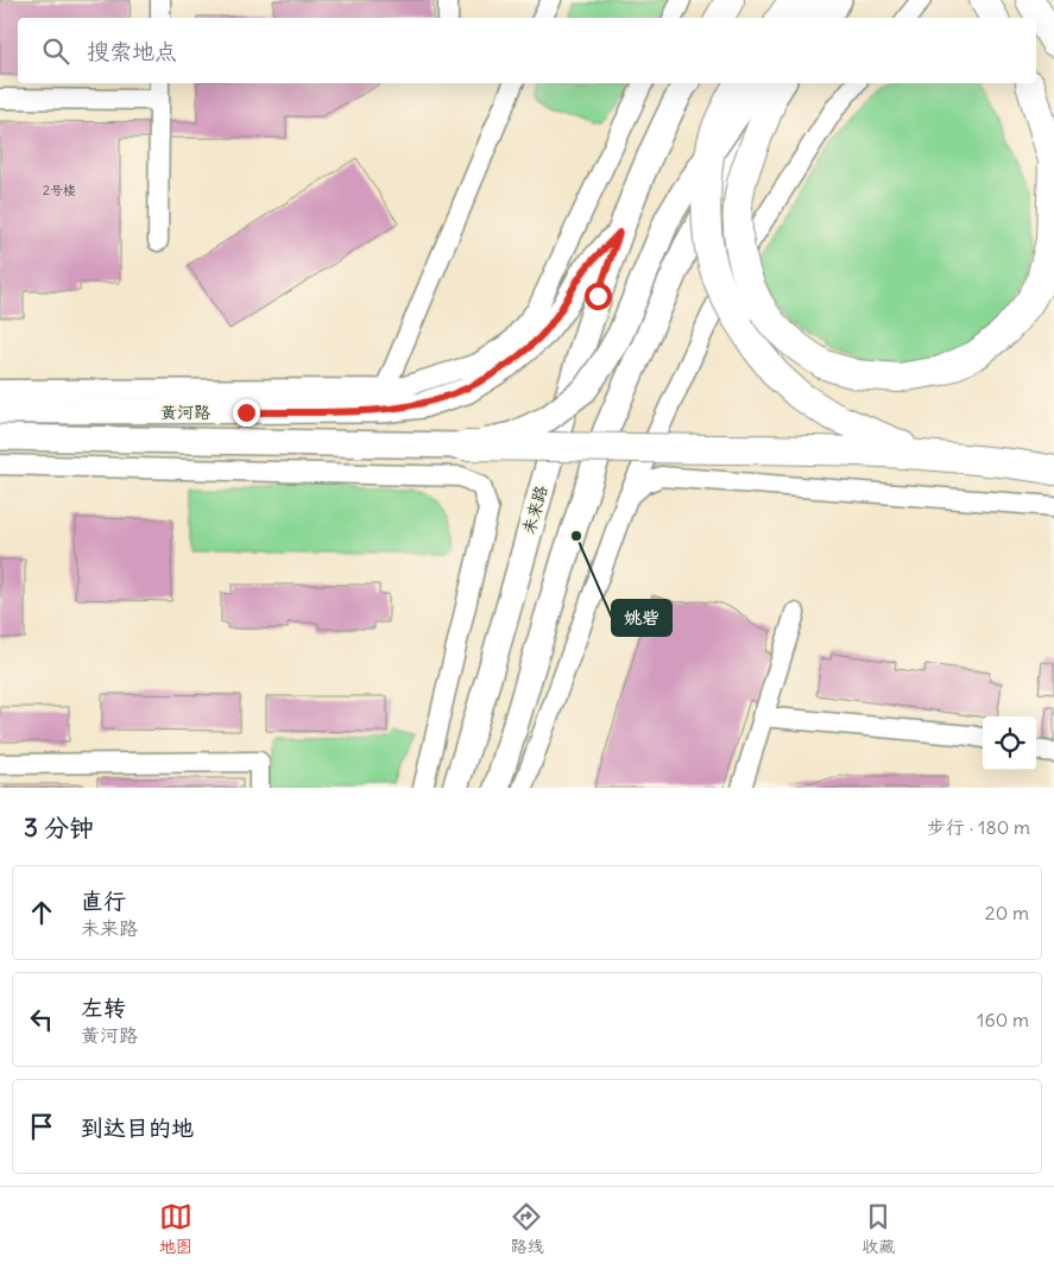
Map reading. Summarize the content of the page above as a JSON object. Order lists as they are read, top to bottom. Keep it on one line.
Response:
{"streets":{"main road":["黄河路","未来路"]},"crossings":[["黄河路","未来路"]],"places":["姚砦"],"house_numbers":["2号楼"],"page":{"search":"搜索地点","heading":["3 分钟","步行 · 180 m"],"list":[["直行","未来路","20 m"],["左转","黄河路","160 m"],"到达目的地"],"nav":["地图","路线","收藏"]}}
